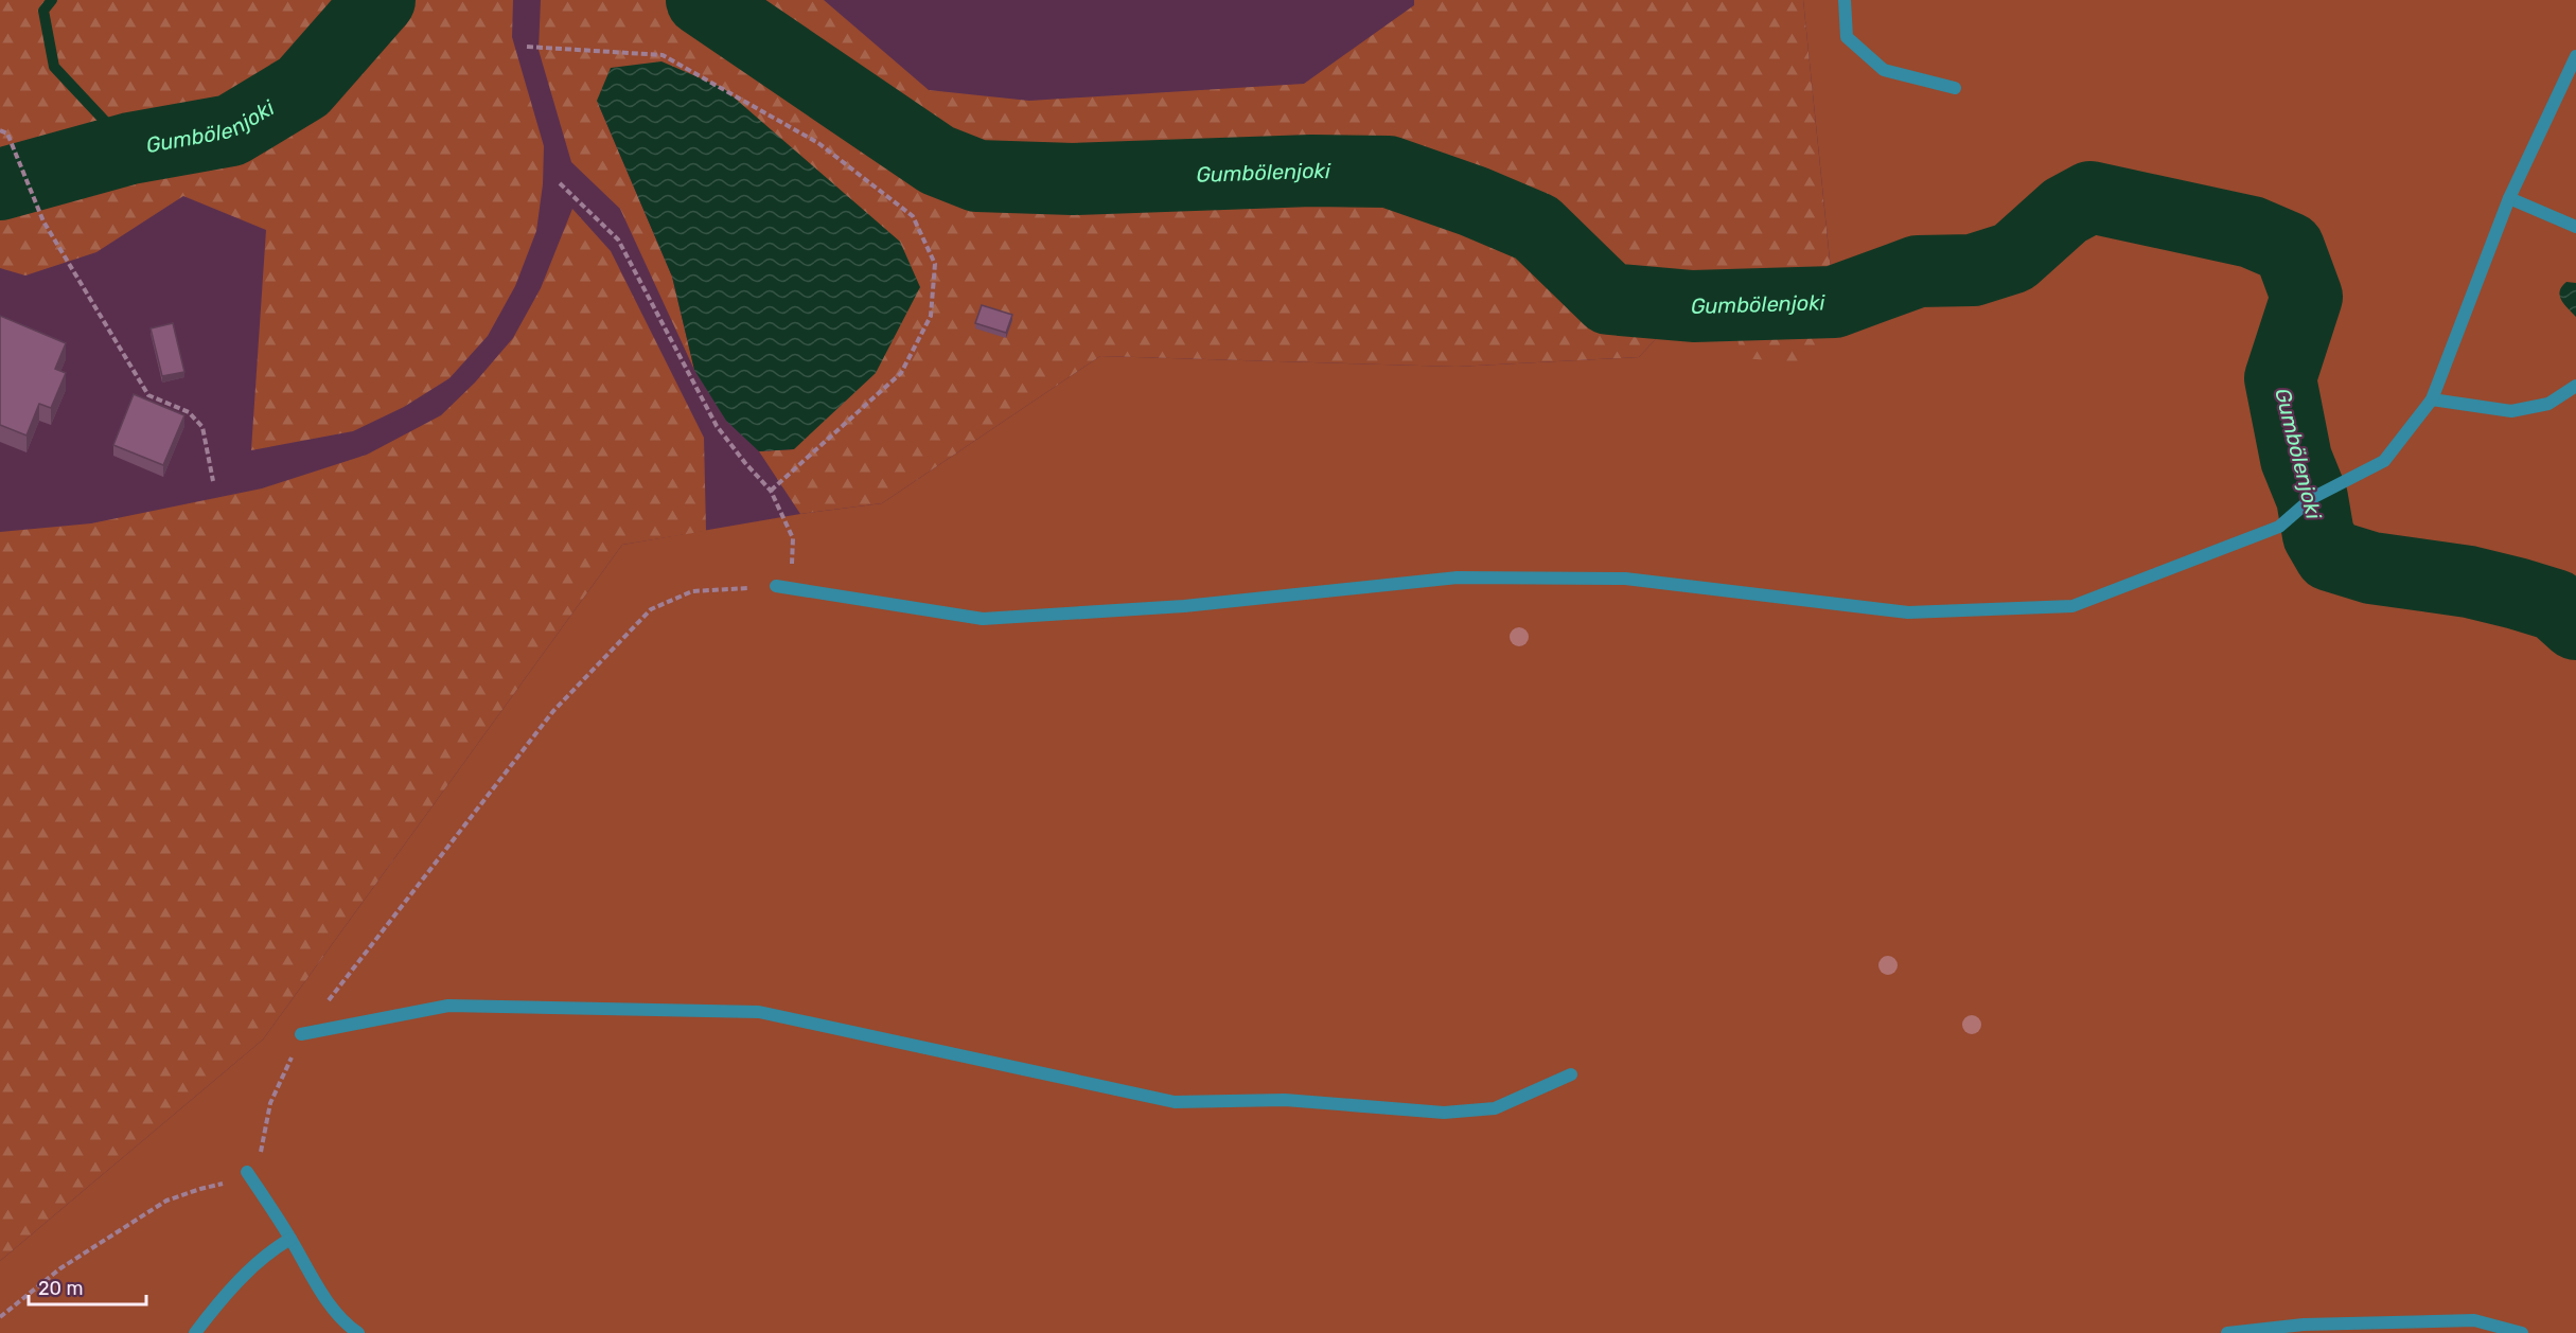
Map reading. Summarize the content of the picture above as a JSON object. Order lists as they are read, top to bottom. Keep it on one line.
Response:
{"water":["Gumbölenjoki"],"scale_bar":"20 m"}
